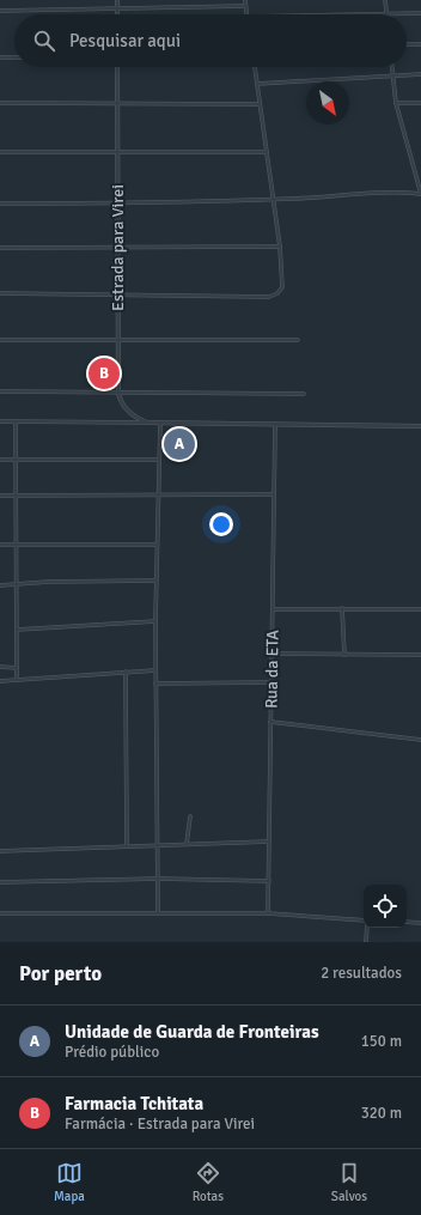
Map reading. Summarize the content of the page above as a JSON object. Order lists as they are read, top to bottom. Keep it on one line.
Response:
{"streets":{"street":["Estrada para Virei","Rua da ETA"]},"north":"bottom right","page":{"search":"Pesquisar aqui","pins":["B","A"],"heading":["Por perto","2 resultados"],"list":[{"mark":"A","name":"Unidade de Guarda de Fronteiras","note":"Prédio público","value":"150 m"},{"mark":"B","name":"Farmacia Tchitata","note":"Farmácia · Estrada para Virei","value":"320 m"}],"nav":["Mapa","Rotas","Salvos"]}}
